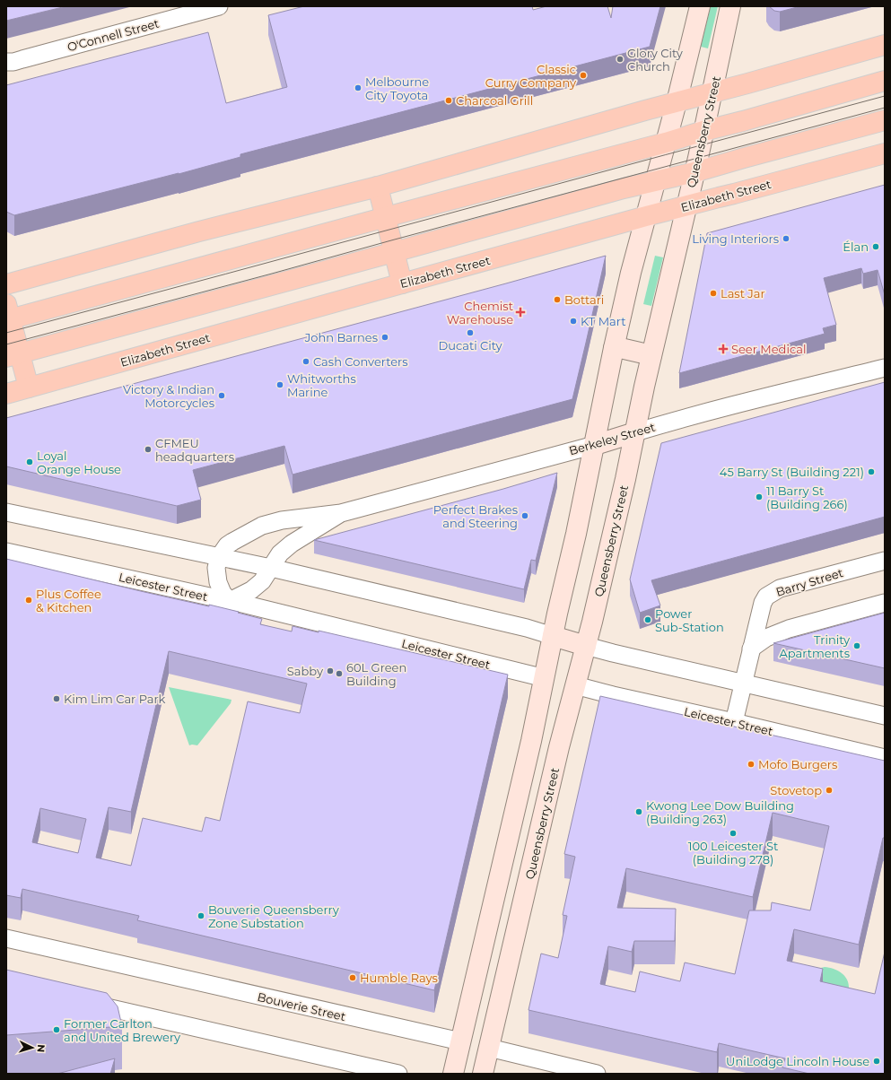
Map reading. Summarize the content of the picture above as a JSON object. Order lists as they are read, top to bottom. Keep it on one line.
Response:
{"streets":{"main road":["Queensberry Street","Elizabeth Street","Berkeley Street","Leicester Street","Bouverie Street"],"street":["O'Connell Street","Barry Street"]},"crossings":[["Queensberry Street","Elizabeth Street"],["Queensberry Street","Berkeley Street"],["Queensberry Street","Leicester Street"],["Queensberry Street","Bouverie Street"],["Berkeley Street","Leicester Street"],["Barry Street","Leicester Street"]],"places":{"other":["Glory City Church","Classic Curry Company","Melbourne City Toyota","Charcoal Grill","Living Interiors","Élan","Last Jar","Bottari","KT Mart","Ducati City","John Barnes","Cash Converters","Whitworths Marine","Victory & Indian Motorcycles","CFMEU headquarters","Loyal Orange House","45 Barry St (Building 221)","11 Barry St (Building 266)","Perfect Brakes and Steering","Plus Coffee & Kitchen","Power Sub-Station","Trinity Apartments","Sabby","60L Green Building","Kim Lim Car Park","Mofo Burgers","Stovetop","Kwong Lee Dow Building (Building 263)","100 Leicester St (Building 278)","Bouverie Queensberry Zone Substation","Humble Rays","Former Carlton and United Brewery","UniLodge Lincoln House"],"health":["Chemist Warehouse","Seer Medical"]},"north":"right"}
